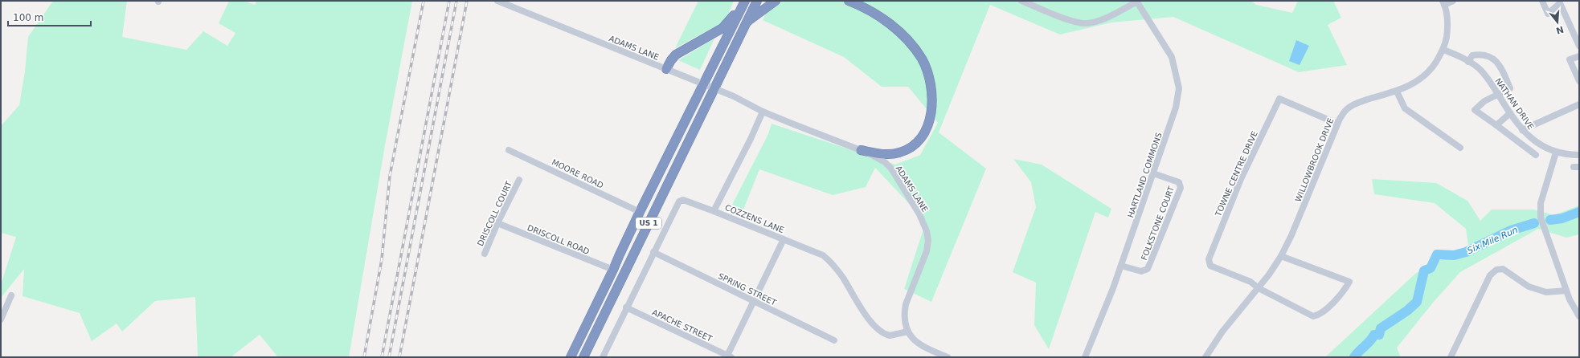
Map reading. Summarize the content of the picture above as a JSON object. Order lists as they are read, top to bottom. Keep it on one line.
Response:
{"streets":{"highway":["US 1"],"street":["ADAMS LANE","NATHAN DRIVE","WILLOWBROOK DRIVE","MOORE ROAD","TOWNE CENTRE DRIVE","HARTLAND COMMONS","DRISCOLL COURT","COZZENS LANE","FOLKSTONE COURT","DRISCOLL ROAD","SPRING STREET","APACHE STREET"]},"crossings":[["ADAMS LANE","COZZENS LANE"],["ADAMS LANE","US 1"],["NATHAN DRIVE","WILLOWBROOK DRIVE"],["WILLOWBROOK DRIVE","TOWNE CENTRE DRIVE"],["MOORE ROAD","US 1"],["HARTLAND COMMONS","FOLKSTONE COURT"],["DRISCOLL COURT","DRISCOLL ROAD"],["COZZENS LANE","SPRING STREET"],["COZZENS LANE","APACHE STREET"],["US 1","DRISCOLL ROAD"]],"water":["Six Mile Run"],"scale_bar":"100 m","north":"bottom"}
